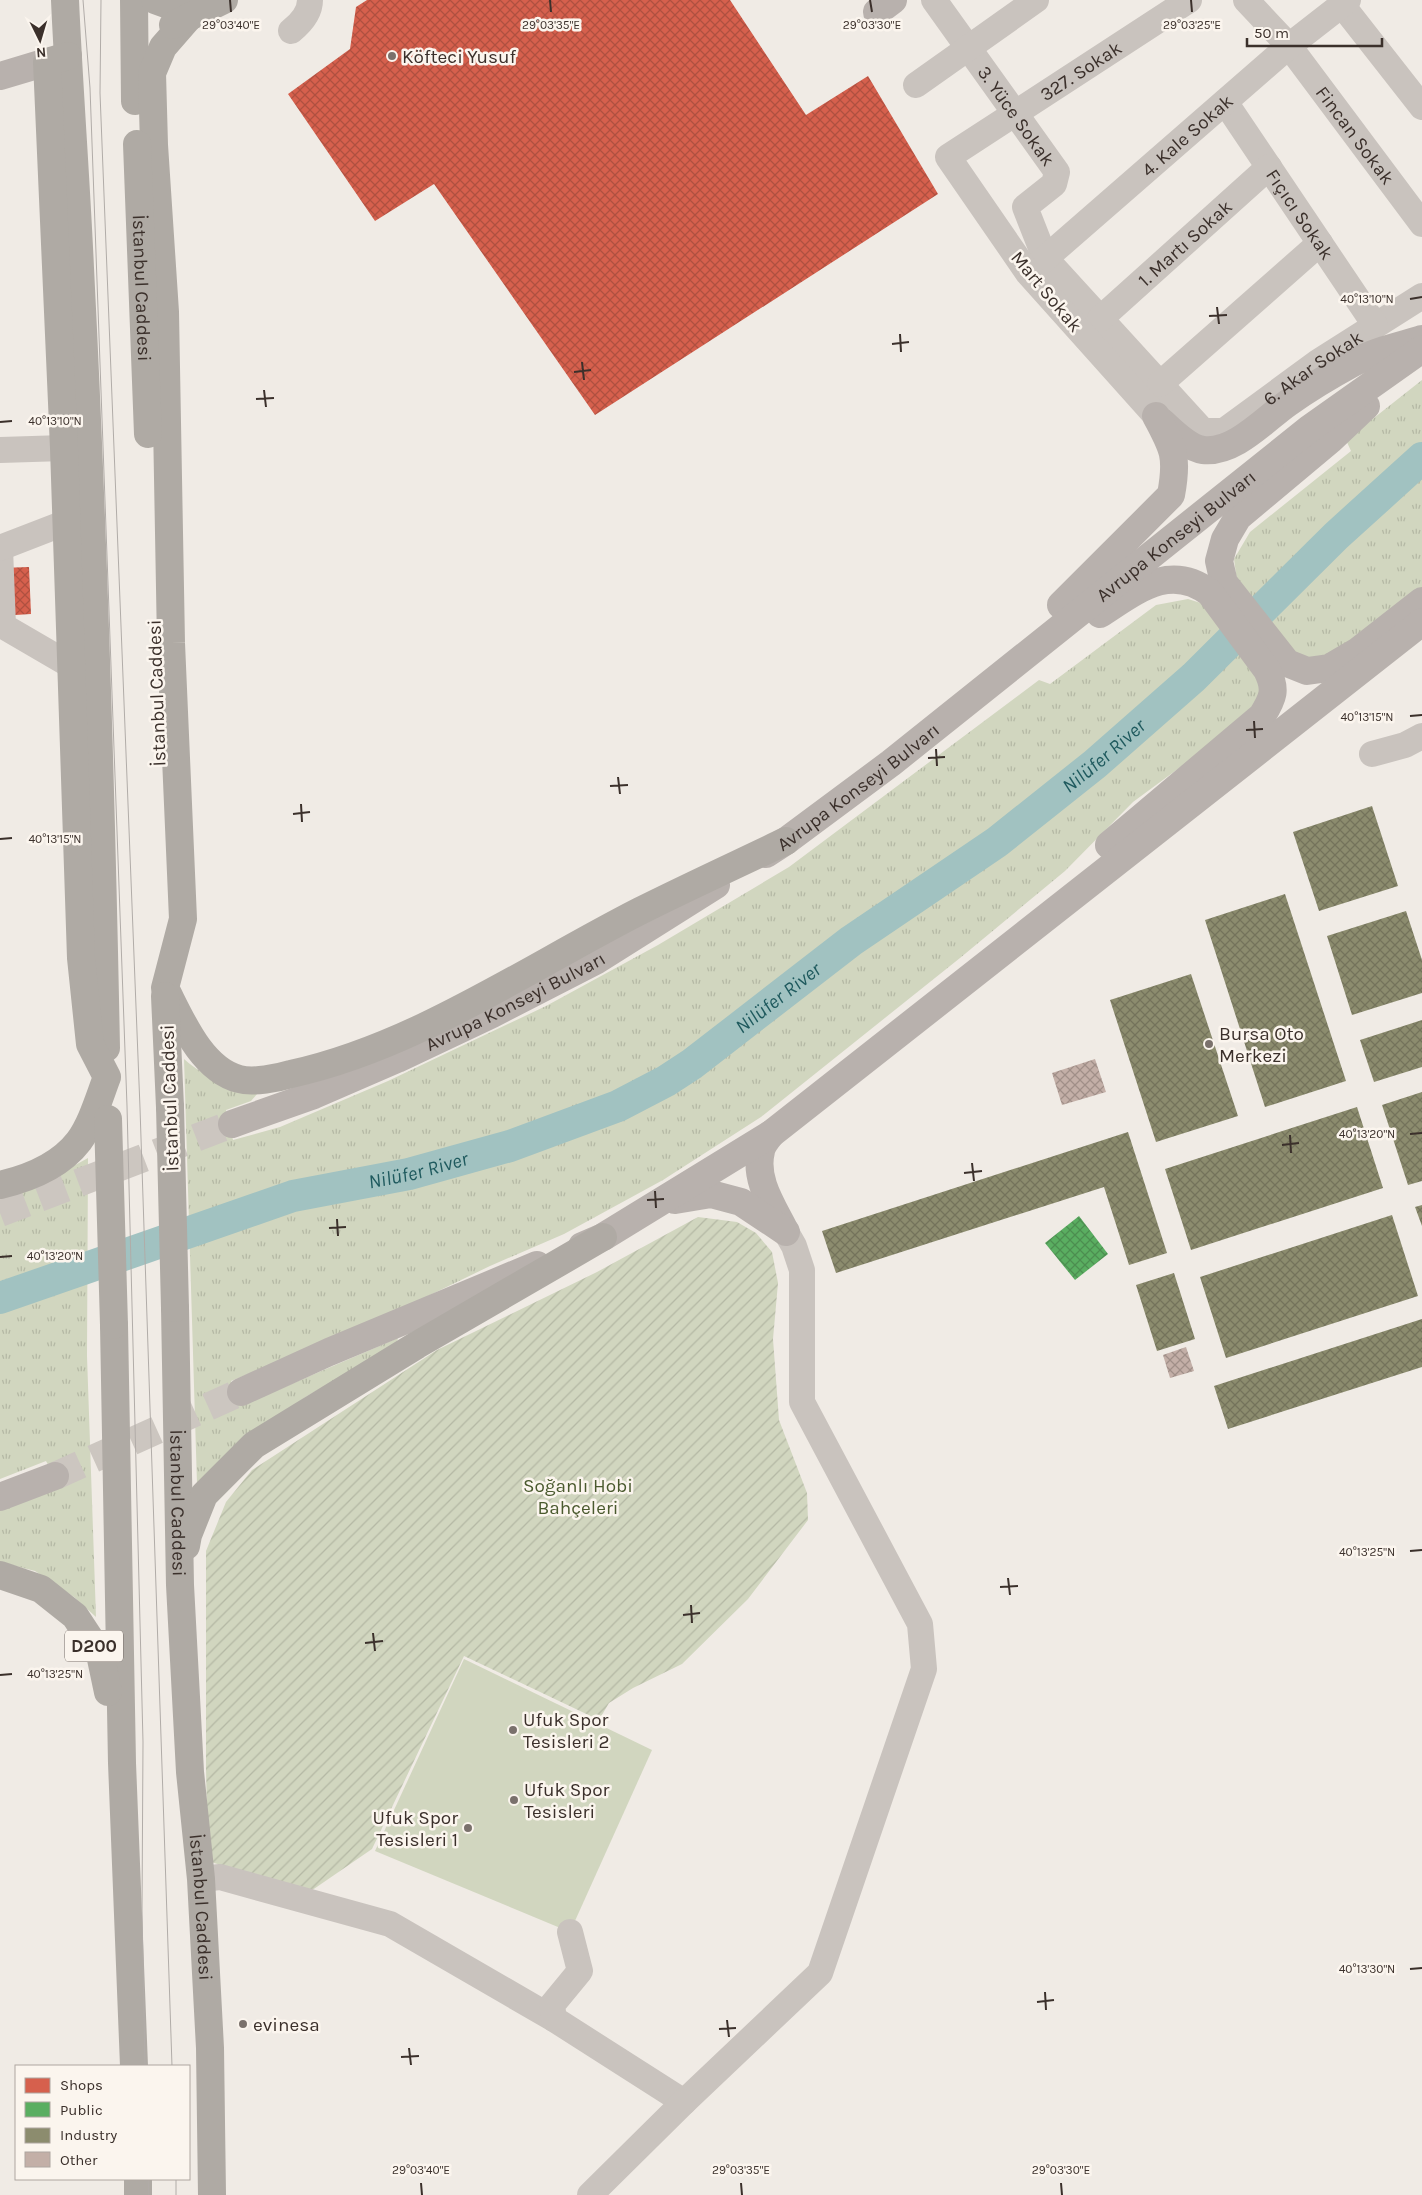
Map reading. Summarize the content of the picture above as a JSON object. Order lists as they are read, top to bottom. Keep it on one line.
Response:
{"streets":{"highway":["İstanbul Caddesi","D200"],"main road":["Avrupa Konseyi Bulvarı"],"street":["327. Sokak","3. Yüce Sokak","4. Kale Sokak","Fincan Sokak","Fıçıcı Sokak","1. Martı Sokak","Mart Sokak","6. Akar Sokak"]},"crossings":[["327. Sokak","3. Yüce Sokak"],["327. Sokak","Mart Sokak"],["3. Yüce Sokak","4. Kale Sokak"],["3. Yüce Sokak","Mart Sokak"],["4. Kale Sokak","Fincan Sokak"],["4. Kale Sokak","Fıçıcı Sokak"],["4. Kale Sokak","Mart Sokak"],["Fıçıcı Sokak","1. Martı Sokak"],["Fıçıcı Sokak","6. Akar Sokak"],["1. Martı Sokak","Mart Sokak"],["Mart Sokak","6. Akar Sokak"]],"water":["Nilüfer River"],"parks":["Soğanlı Hobi Bahçeleri"],"places":["Köfteci Yusuf","Bursa Oto Merkezi","Ufuk Spor Tesisleri 2","Ufuk Spor Tesisleri","Ufuk Spor Tesisleri 1","evinesa"],"legend":["Shops","Public","Industry","Other"],"scale_bar":"50 m","north":"bottom","coordinates":["29°03'40\"E","29°03'35\"E","29°03'30\"E","29°03'25\"E","40°13'10\"N","40°13'15\"N","40°13'20\"N","40°13'25\"N","40°13'30\"N"]}
